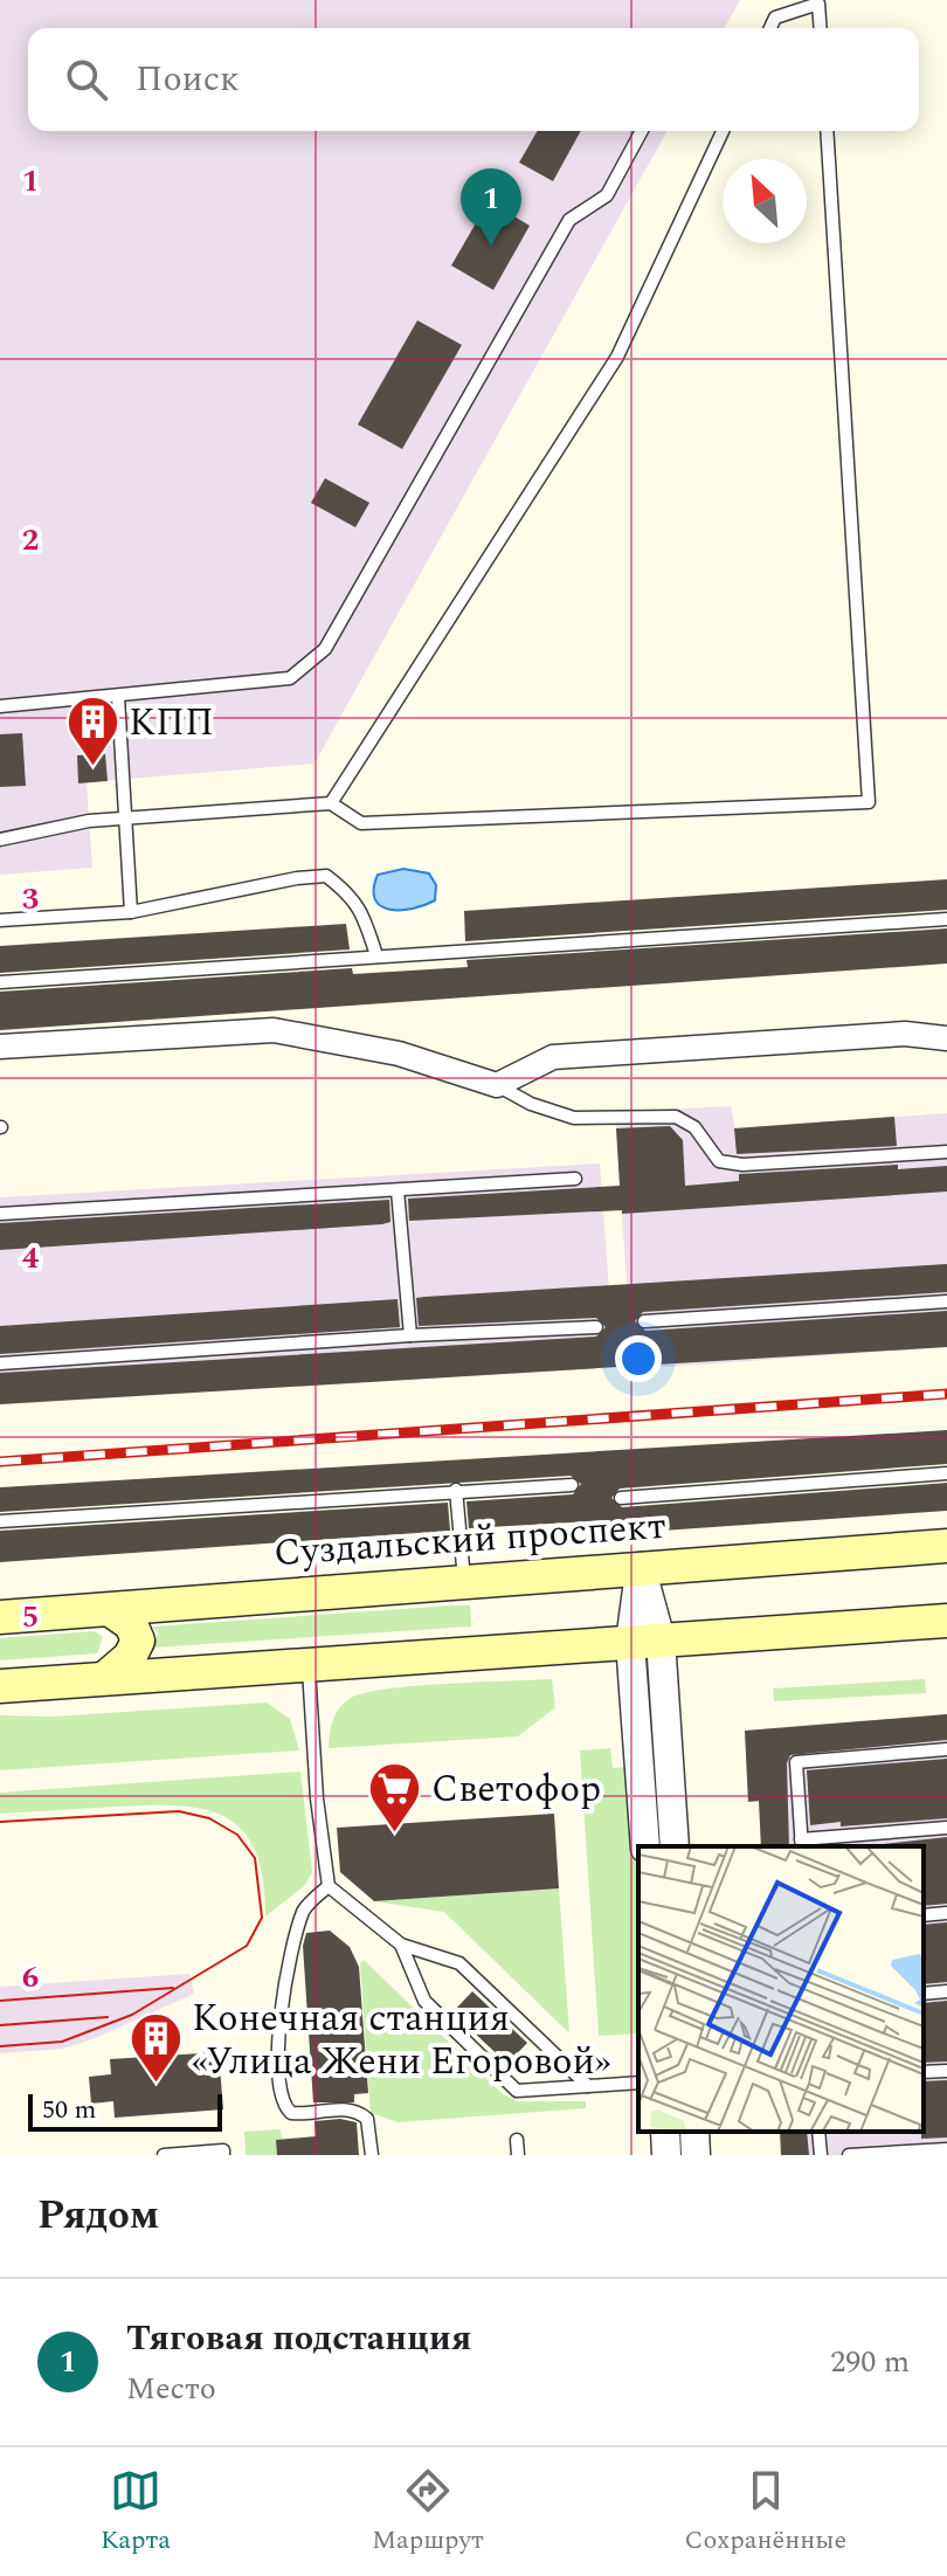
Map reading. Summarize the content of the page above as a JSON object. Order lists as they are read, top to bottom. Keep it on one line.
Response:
{"streets":{"main road":["Суздальский проспект"]},"places":{"building":["КПП","Конечная станция «Улица Жени Егоровой»"],"supermarket":["Светофор"]},"scale_bar":"50 m","north":"top left","page":{"search":"Поиск","pins":"1","scale":"50 m","heading":"Рядом","list":[{"mark":"1","name":"Тяговая подстанция","note":"Место","value":"290 m"}],"nav":["Карта","Маршрут","Сохранённые"]},"grid":{"rows":["1","2","3","4","5","6"]}}
